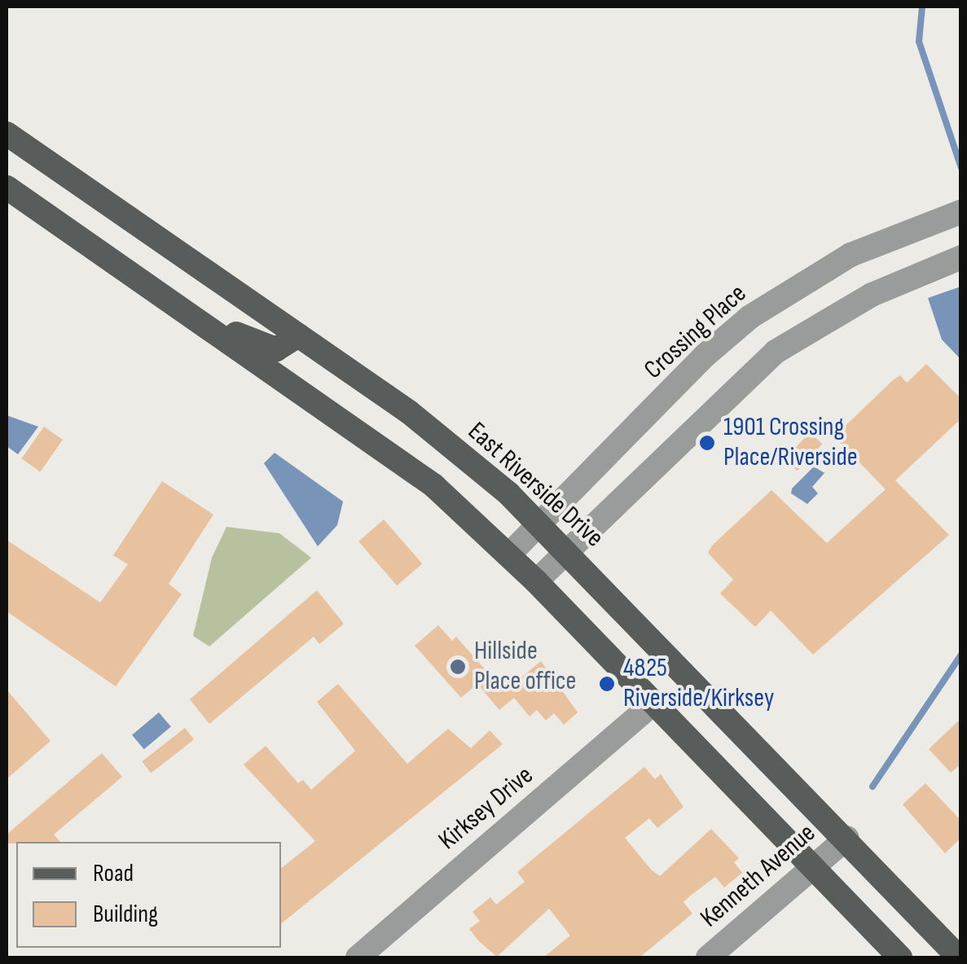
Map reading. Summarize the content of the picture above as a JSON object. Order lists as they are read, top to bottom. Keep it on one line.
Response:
{"streets":{"main road":["East Riverside Drive"],"street":["Crossing Place","Kirksey Drive","Kenneth Avenue"]},"crossings":[["Crossing Place","East Riverside Drive"],["East Riverside Drive","Kenneth Avenue"]],"places":["1901 Crossing Place/Riverside","Hillside Place office","4825 Riverside/Kirksey"],"legend":["Road","Building"]}
